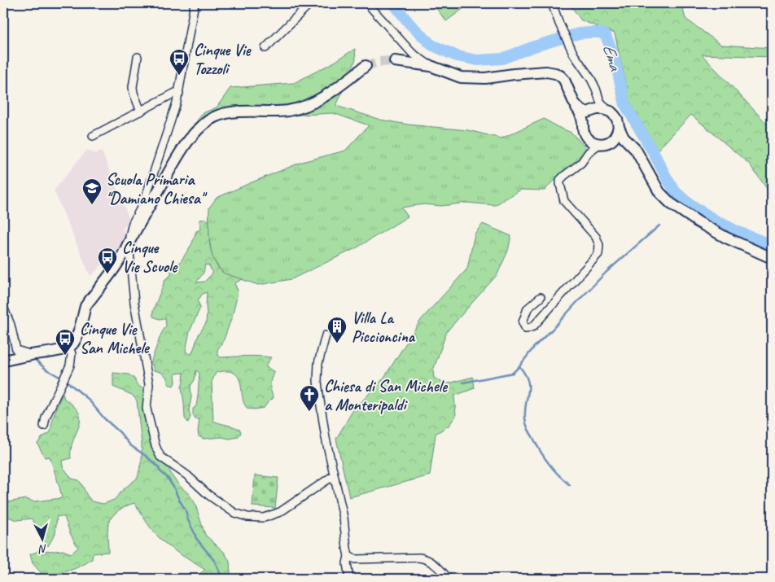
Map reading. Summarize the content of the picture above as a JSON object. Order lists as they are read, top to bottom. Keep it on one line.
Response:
{"water":["Ema"],"places":{"bus stop":["Cinque Vie Tozzoli","Cinque Vie Scuole","Cinque Vie San Michele"],"school or university":["Scuola Primaria \"Damiano Chiesa\""],"building":["Villa La Piccioncina"],"church":["Chiesa di San Michele a Monteripaldi"]},"north":"bottom"}
